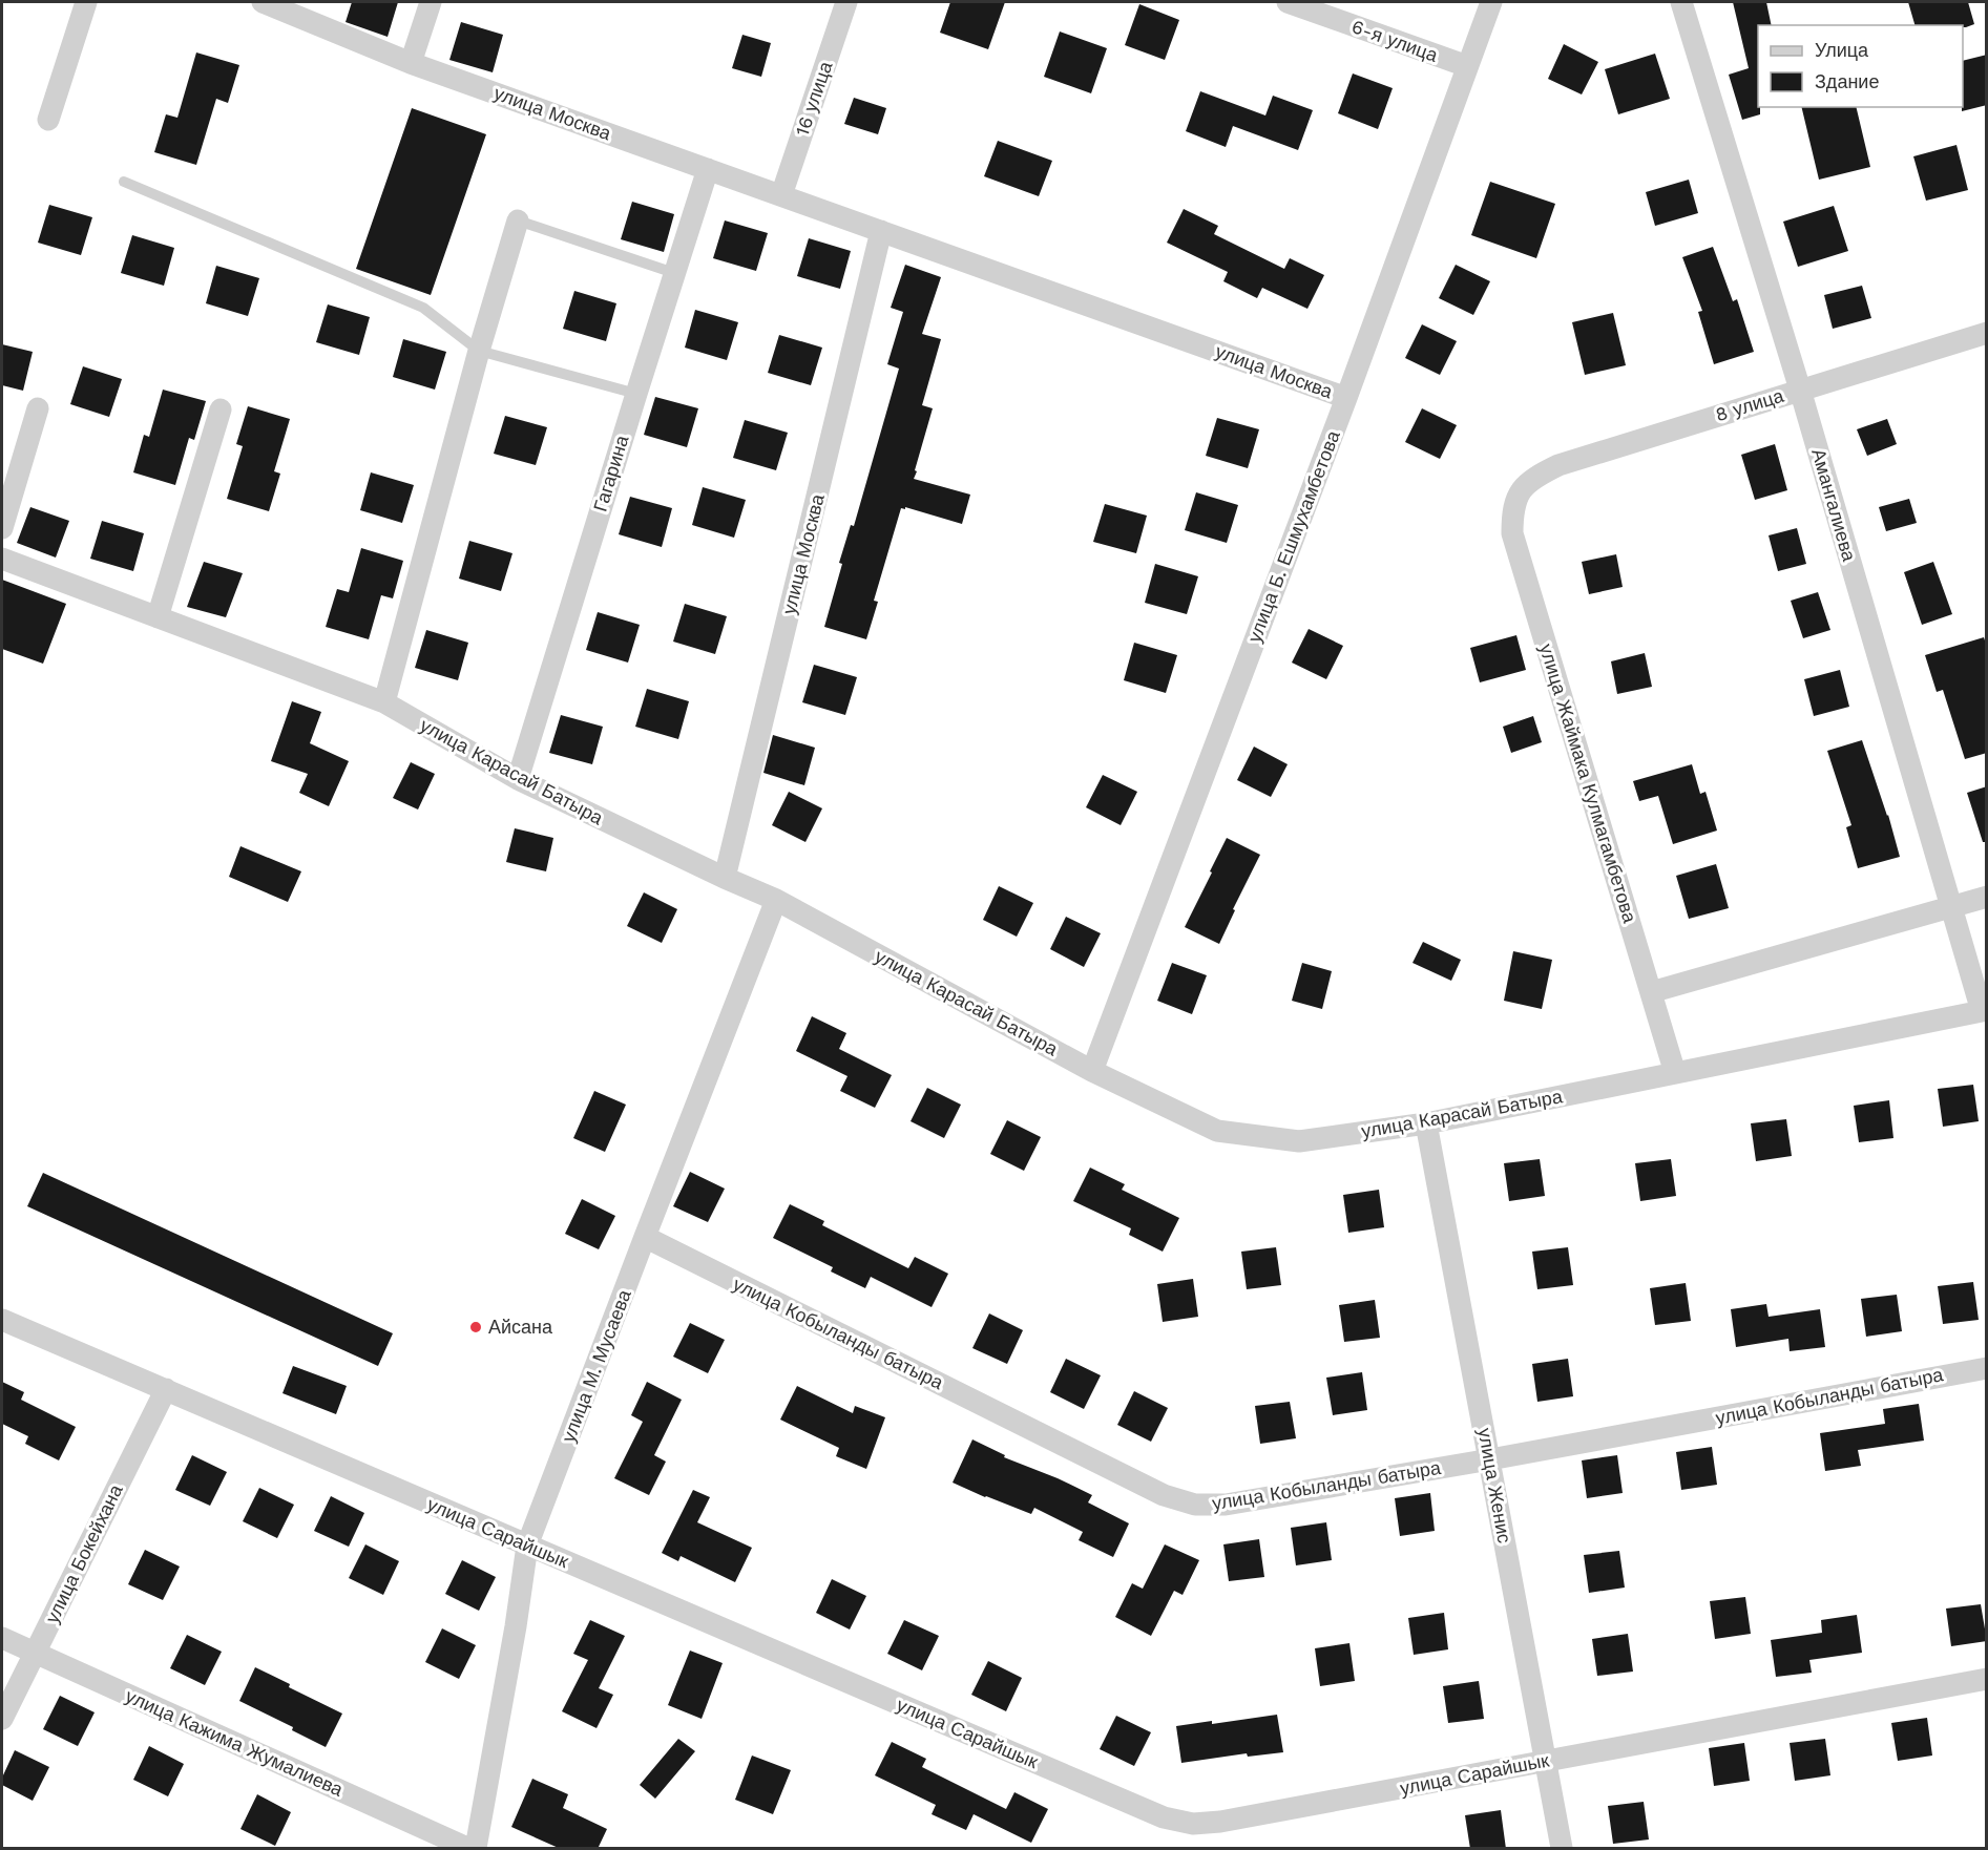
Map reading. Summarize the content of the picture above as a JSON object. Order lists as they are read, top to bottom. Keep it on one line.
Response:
{"streets":{"street":["6-я улица","16 улица","улица Москва","8 улица","Гагарина","Амангалиева","улица Б. Ешмухамбетова","улица Карасай Батыра","улица Жаймака Кулмагамбетова","улица Кобыланды батыра","улица М. Мусаева","улица Женис","улица Сарайшык","улица Бокейхана","улица Кажима Жумалиева"]},"crossings":[["6-я улица","улица Б. Ешмухамбетова"],["16 улица","улица Москва"],["улица Москва","Гагарина"],["улица Москва","улица Б. Ешмухамбетова"],["улица Москва","улица Карасай Батыра"],["8 улица","Амангалиева"],["8 улица","улица Жаймака Кулмагамбетова"],["Гагарина","улица Карасай Батыра"],["Амангалиева","улица Карасай Батыра"],["улица Б. Ешмухамбетова","улица Карасай Батыра"],["улица Карасай Батыра","улица Жаймака Кулмагамбетова"],["улица Карасай Батыра","улица М. Мусаева"],["улица Карасай Батыра","улица Женис"],["улица Кобыланды батыра","улица М. Мусаева"],["улица Кобыланды батыра","улица Женис"],["улица М. Мусаева","улица Сарайшык"],["улица Женис","улица Сарайшык"],["улица Сарайшык","улица Бокейхана"],["улица Бокейхана","улица Кажима Жумалиева"]],"places":["Айсана"],"legend":["Улица","Здание"]}
